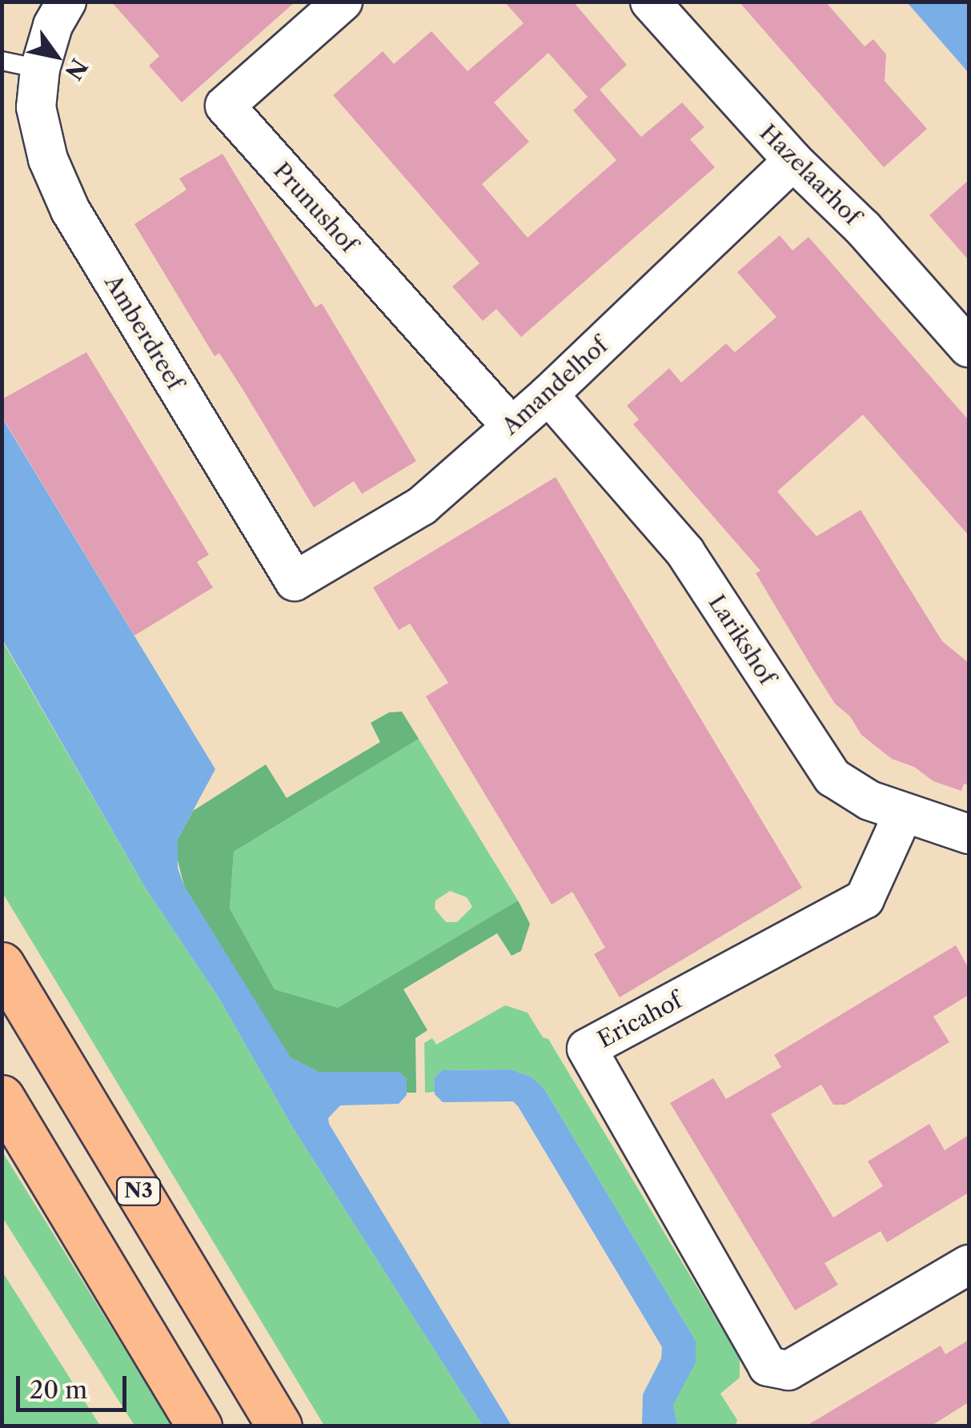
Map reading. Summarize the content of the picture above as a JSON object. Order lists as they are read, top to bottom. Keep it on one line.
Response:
{"streets":{"main road":["N3"],"street":["Hazelaarhof","Prunushof","Amberdreef","Amandelhof","Larikshof","Ericahof"]},"crossings":[["Hazelaarhof","Amandelhof"],["Prunushof","Amandelhof"],["Amberdreef","Amandelhof"],["Amandelhof","Larikshof"],["Larikshof","Ericahof"]],"scale_bar":"20 m","north":"bottom right"}
